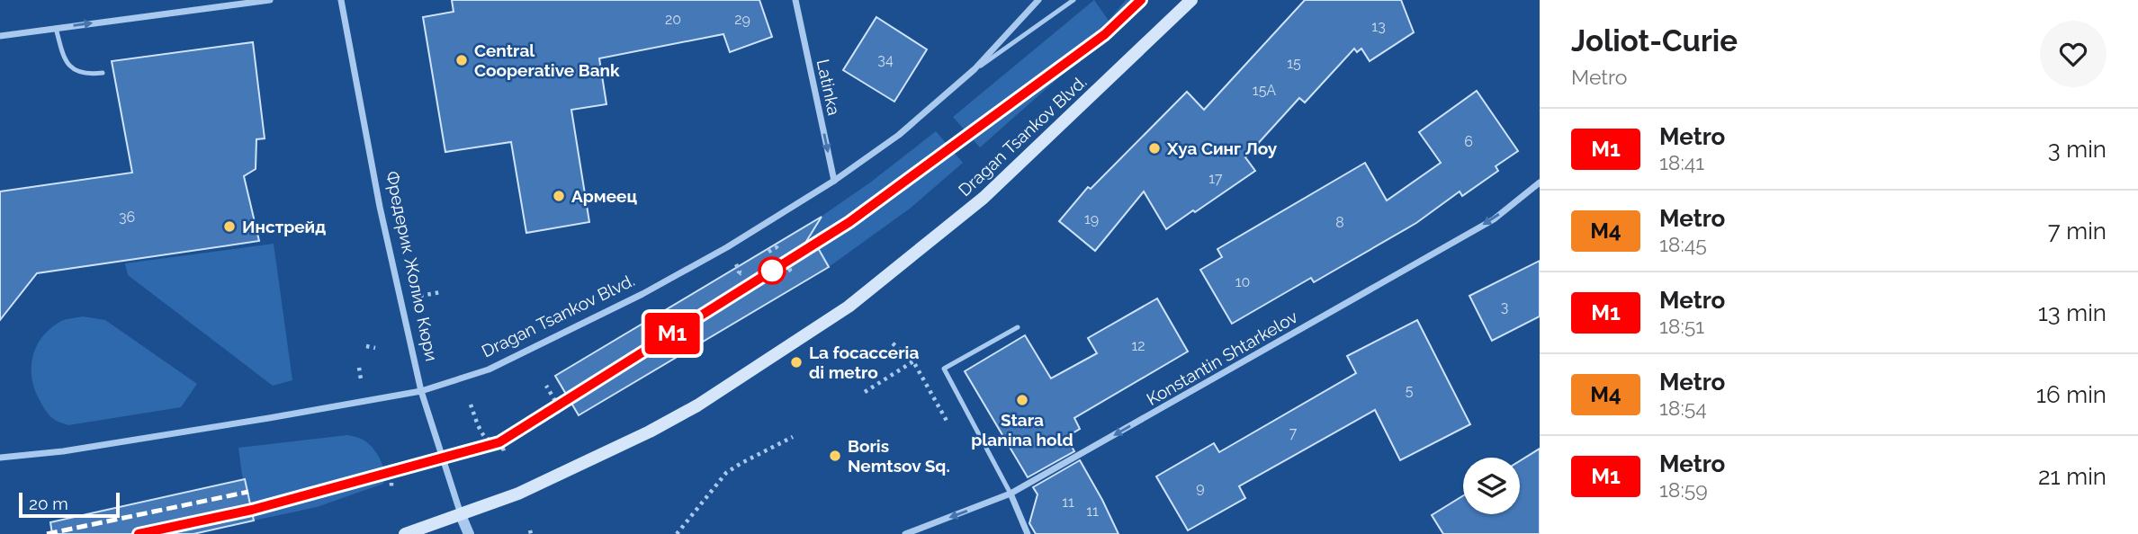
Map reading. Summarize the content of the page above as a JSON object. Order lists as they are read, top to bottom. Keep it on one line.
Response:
{"streets":{"main road":["Dragan Tsankov Blvd."],"street":["Latinka","Фредерик Жолио Кюри","Konstantin Shtarkelov"]},"crossings":[["Latinka","Dragan Tsankov Blvd."],["Dragan Tsankov Blvd.","Фредерик Жолио Кюри"]],"one_way":["Latinka","Konstantin Shtarkelov"],"places":["Central Cooperative Bank","Хуа Синг Лоу","Армеец","Инстрейд","La focacceria di metro","Stara planina hold","Boris Nemtsov Sq."],"lines":["metro line M1"],"house_numbers":["20","29","13","34","15","15А","6","17","36","19","8","10","3","12","5","7","9","11","11"],"scale_bar":"20 m","page":{"on_map":"M1","heading":["Joliot-Curie","Metro"],"list":[{"mark":"M1","name":"Metro","note":"18:41","value":"3 min"},{"mark":"M4","name":"Metro","note":"18:45","value":"7 min"},{"mark":"M1","name":"Metro","note":"18:51","value":"13 min"},{"mark":"M4","name":"Metro","note":"18:54","value":"16 min"},{"mark":"M1","name":"Metro","note":"18:59","value":"21 min"}],"scale":"20 m"}}
